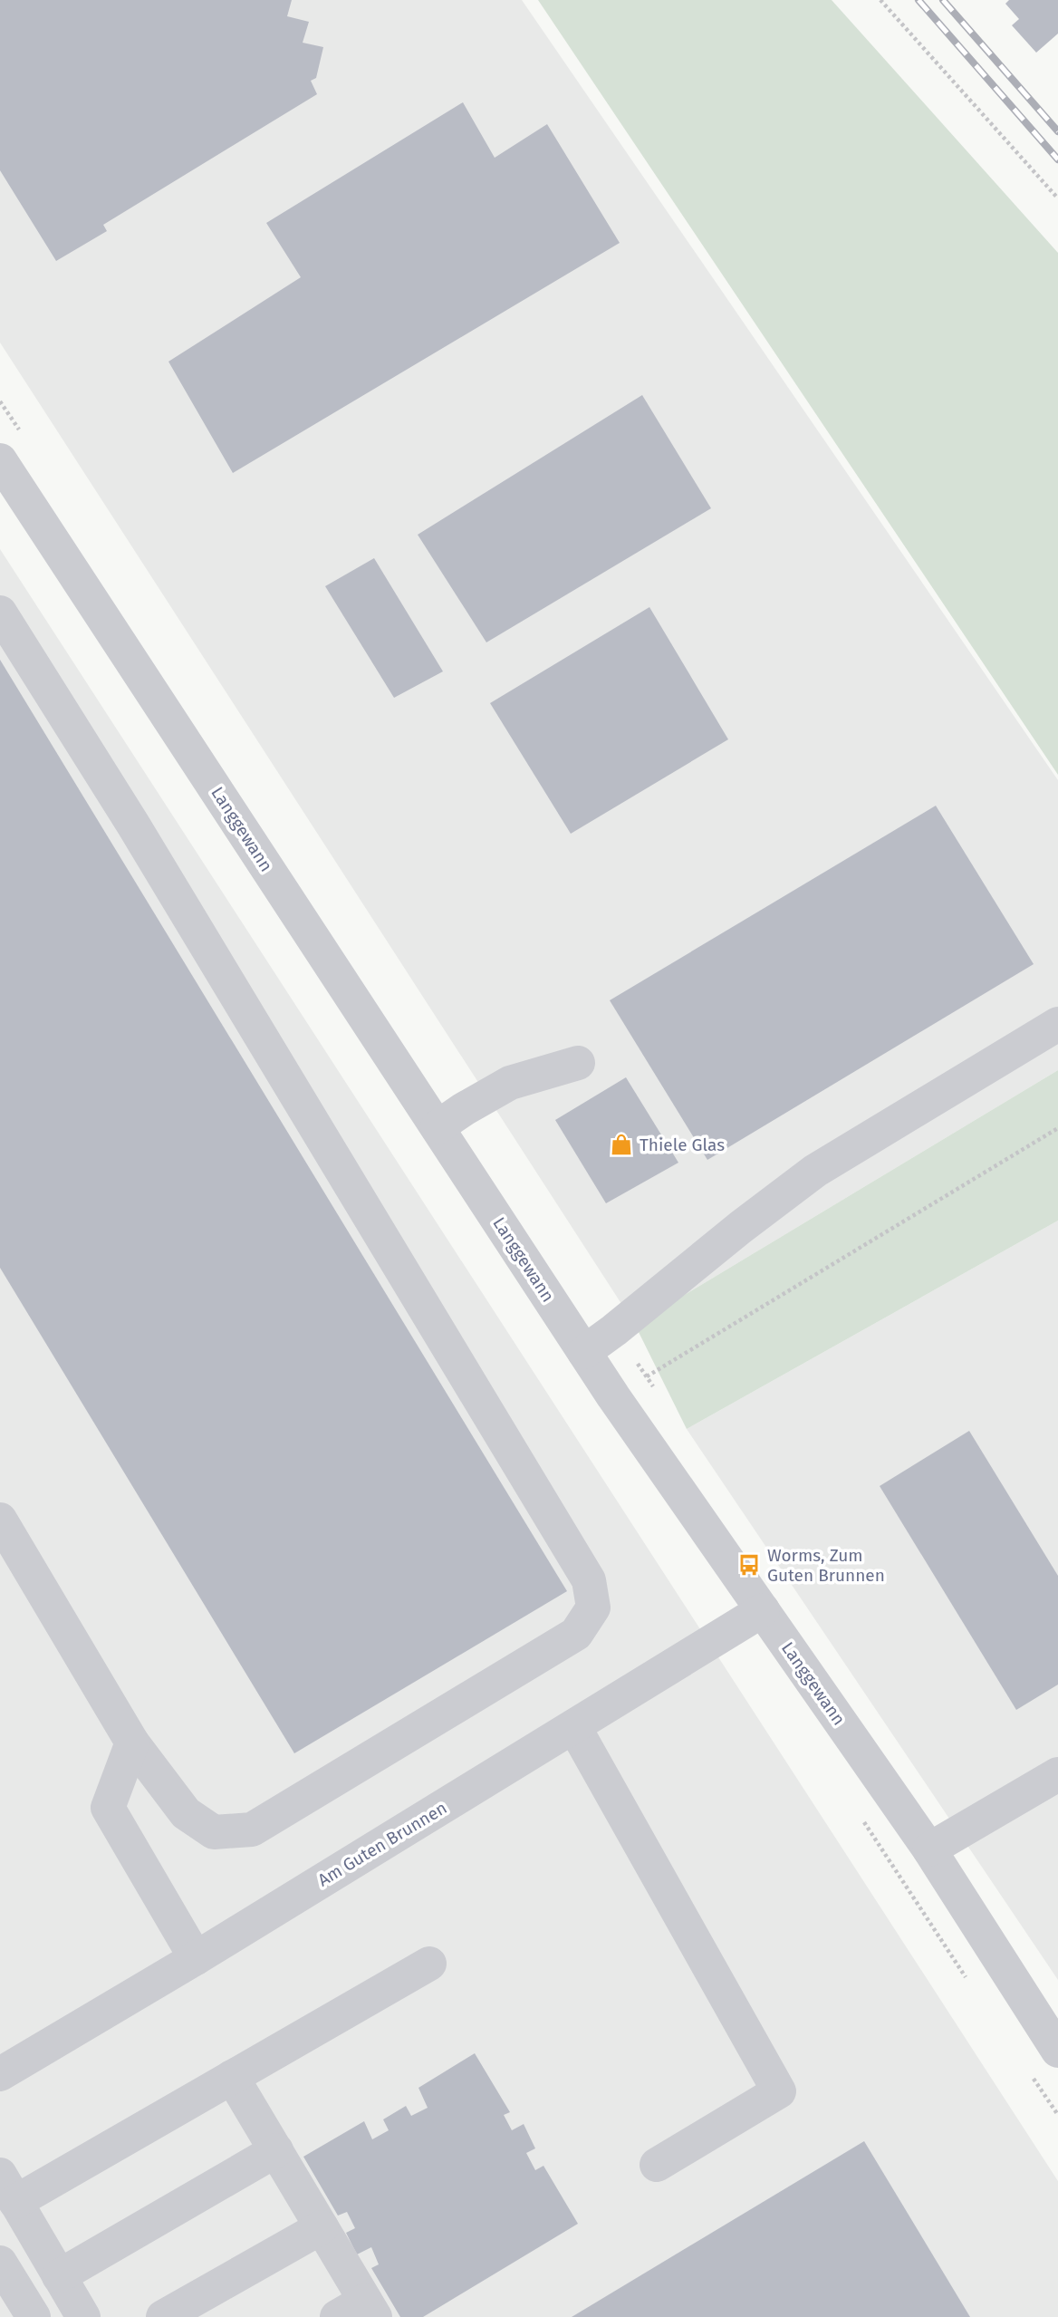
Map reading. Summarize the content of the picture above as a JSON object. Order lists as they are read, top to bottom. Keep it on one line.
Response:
{"streets":{"street":["Langgewann","Am Guten Brunnen"]},"crossings":[["Langgewann","Am Guten Brunnen"]],"places":{"shop":["Thiele Glas"],"bus stop":["Worms, Zum Guten Brunnen"]}}
